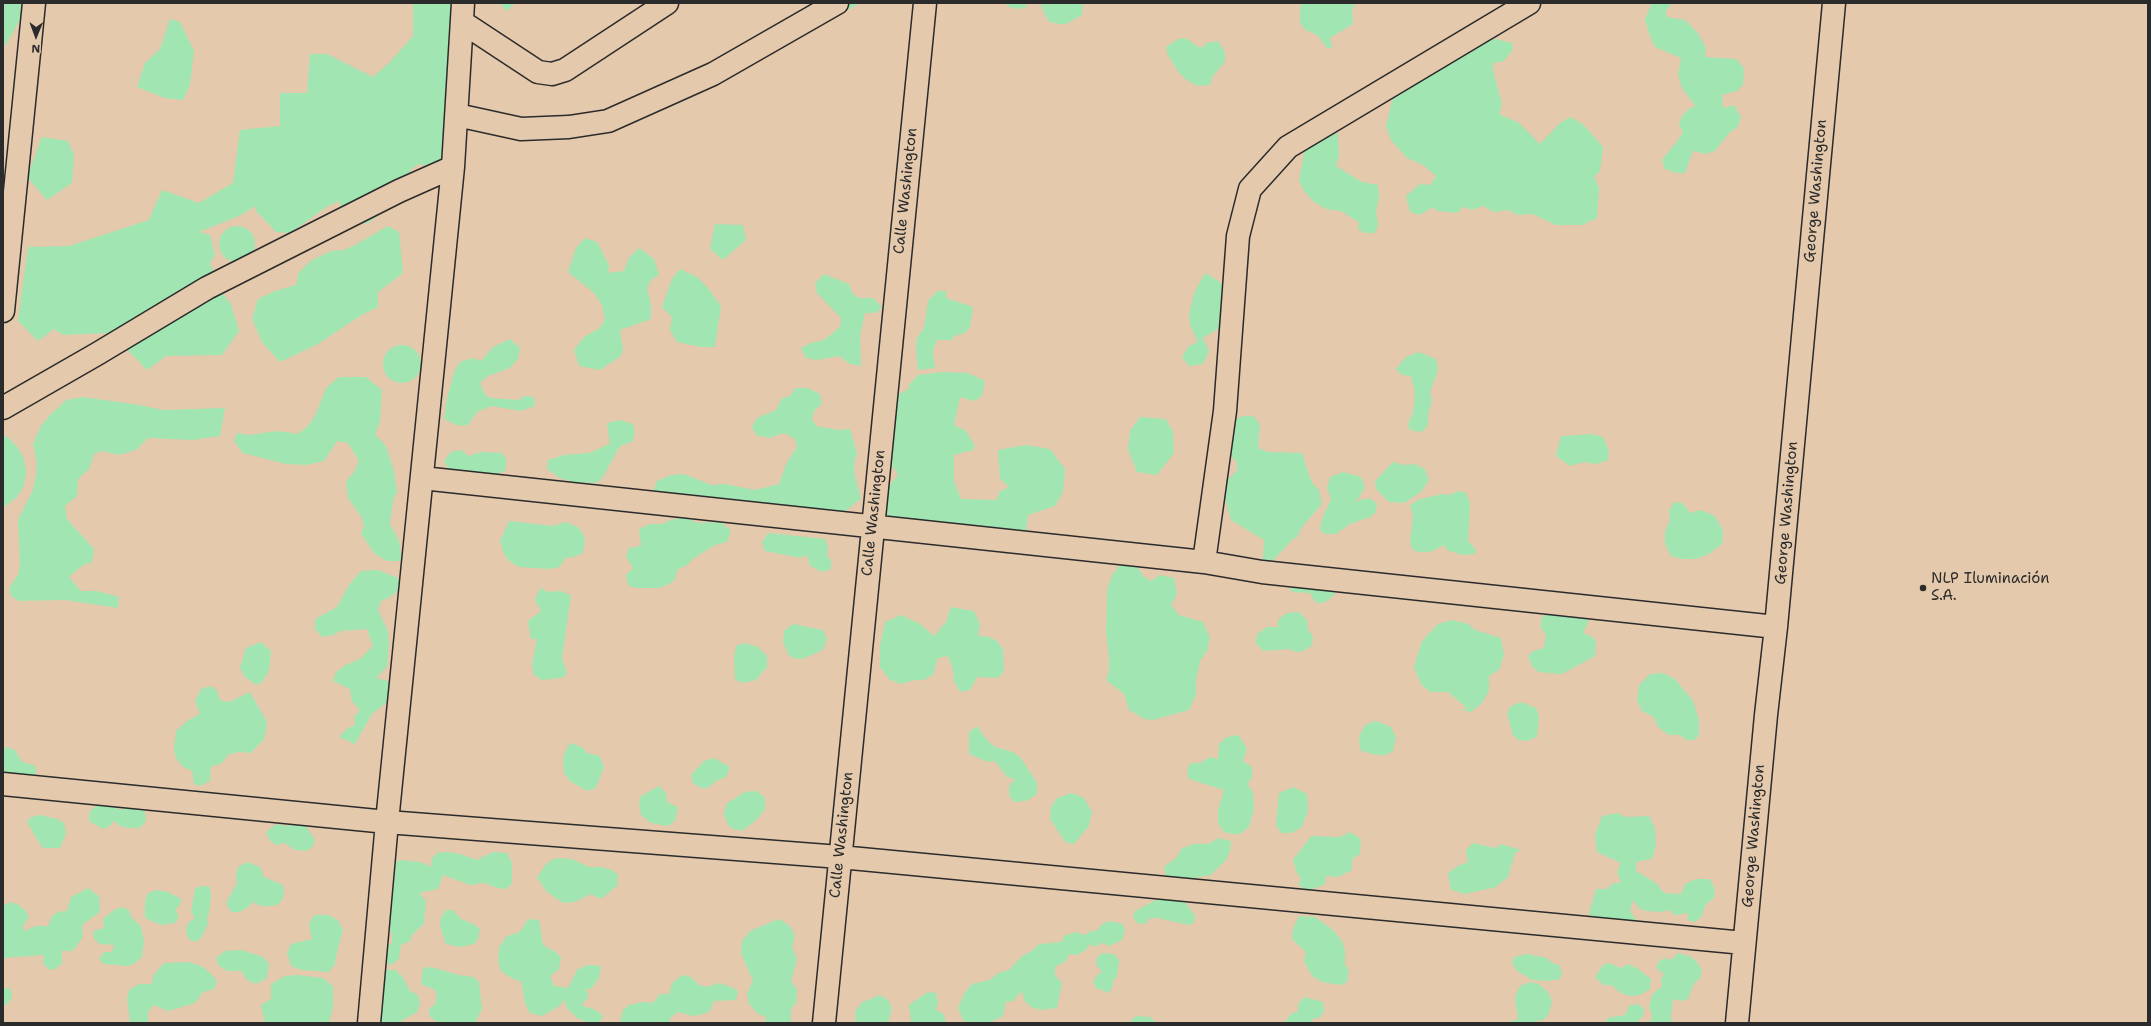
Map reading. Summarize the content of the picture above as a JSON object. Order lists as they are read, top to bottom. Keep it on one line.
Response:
{"streets":{"street":["Calle Washington","George Washington"]},"places":["NLP Iluminación S.A."],"north":"bottom"}
